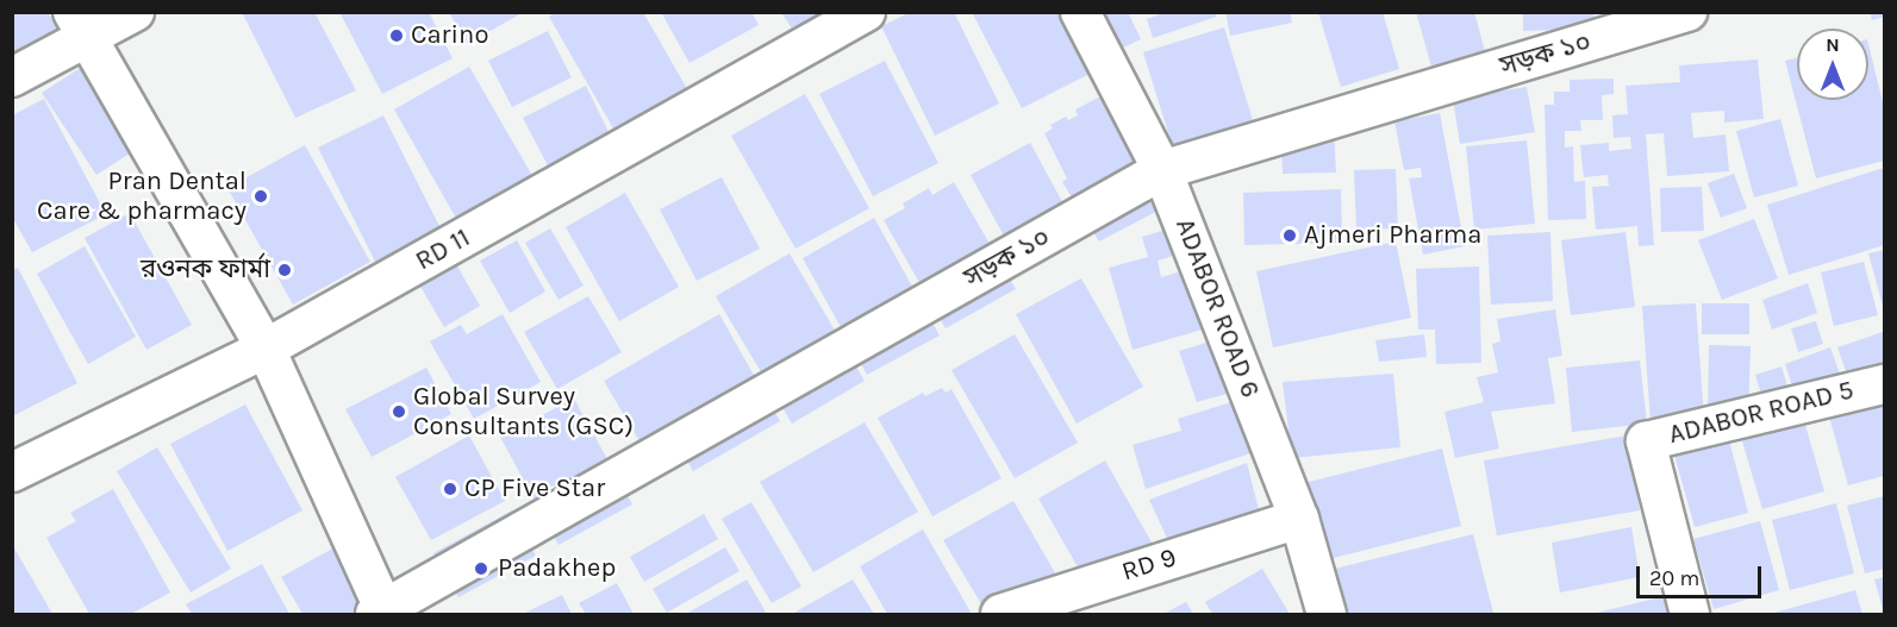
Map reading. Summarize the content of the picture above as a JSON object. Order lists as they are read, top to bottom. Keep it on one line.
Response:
{"streets":{"street":["সড়ক ১০","RD 11","ADABOR ROAD 6","ADABOR ROAD 5","RD 9"]},"crossings":[["সড়ক ১০","ADABOR ROAD 6"],["ADABOR ROAD 6","RD 9"]],"places":["Carino","Pran Dental Care & pharmacy","Ajmeri Pharma","রওনক ফার্মা","Global Survey Consultants (GSC)","CP Five Star","Padakhep"],"scale_bar":"20 m","north":"top"}
